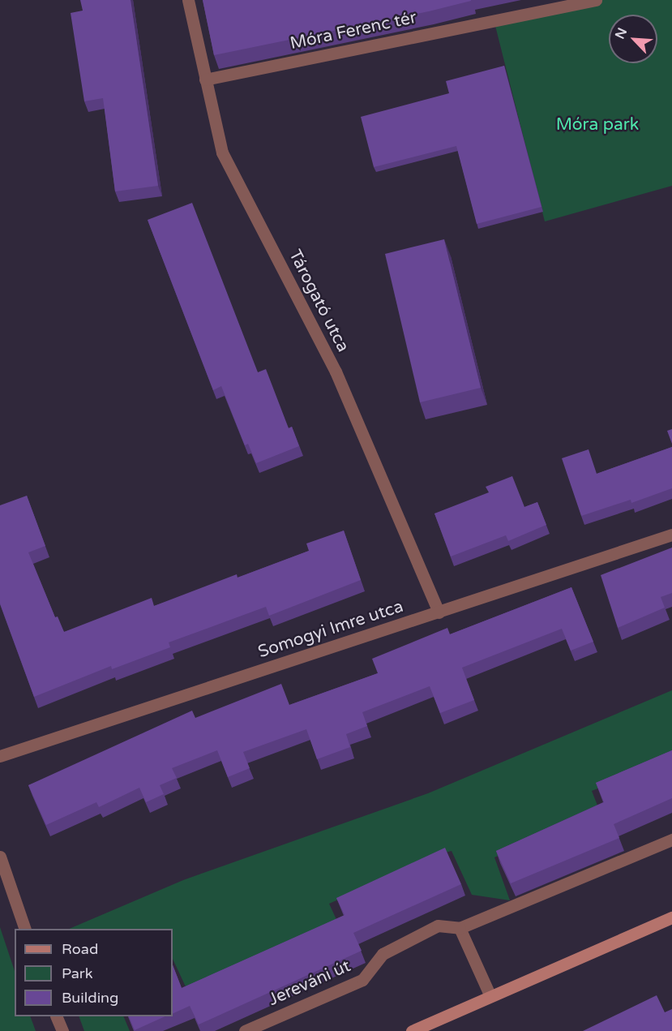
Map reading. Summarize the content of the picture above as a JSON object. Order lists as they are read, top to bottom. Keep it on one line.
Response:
{"streets":{"street":["Móra Ferenc tér","Tárogató utca","Somogyi Imre utca","Jereváni út"]},"crossings":[["Móra Ferenc tér","Tárogató utca"],["Tárogató utca","Somogyi Imre utca"]],"parks":["Móra park"],"legend":["Road","Park","Building"],"north":"top left"}
